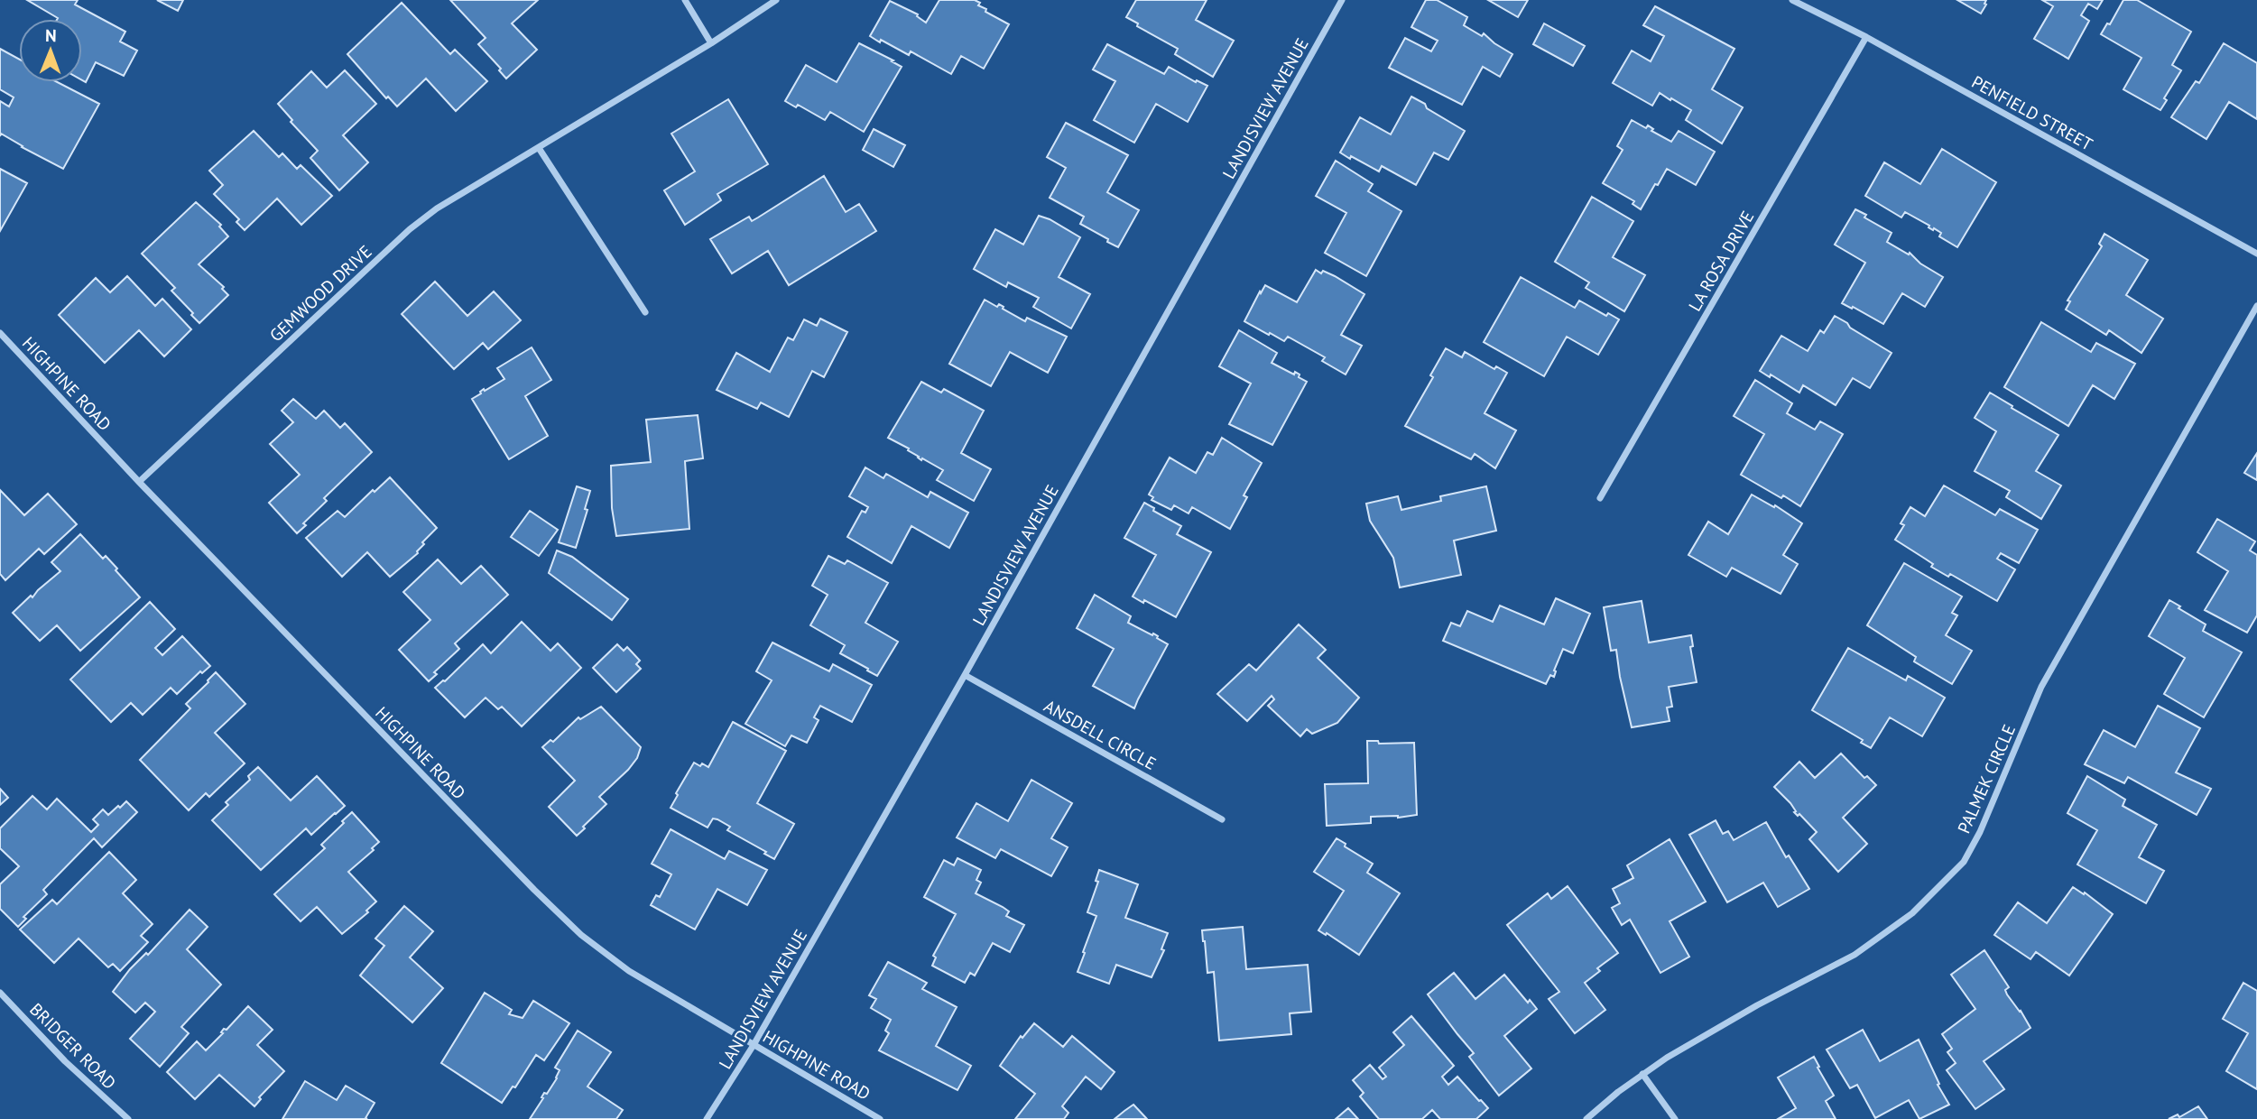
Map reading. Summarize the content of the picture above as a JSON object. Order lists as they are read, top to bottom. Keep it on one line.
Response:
{"streets":{"street":["LANDISVIEW AVENUE","PENFIELD STREET","LA ROSA DRIVE","GEMWOOD DRIVE","HIGHPINE ROAD","ANSDELL CIRCLE","PALMEK CIRCLE","BRIDGER ROAD"]},"crossings":[["LANDISVIEW AVENUE","HIGHPINE ROAD"],["LANDISVIEW AVENUE","ANSDELL CIRCLE"],["PENFIELD STREET","LA ROSA DRIVE"],["GEMWOOD DRIVE","HIGHPINE ROAD"]],"north":"top"}
